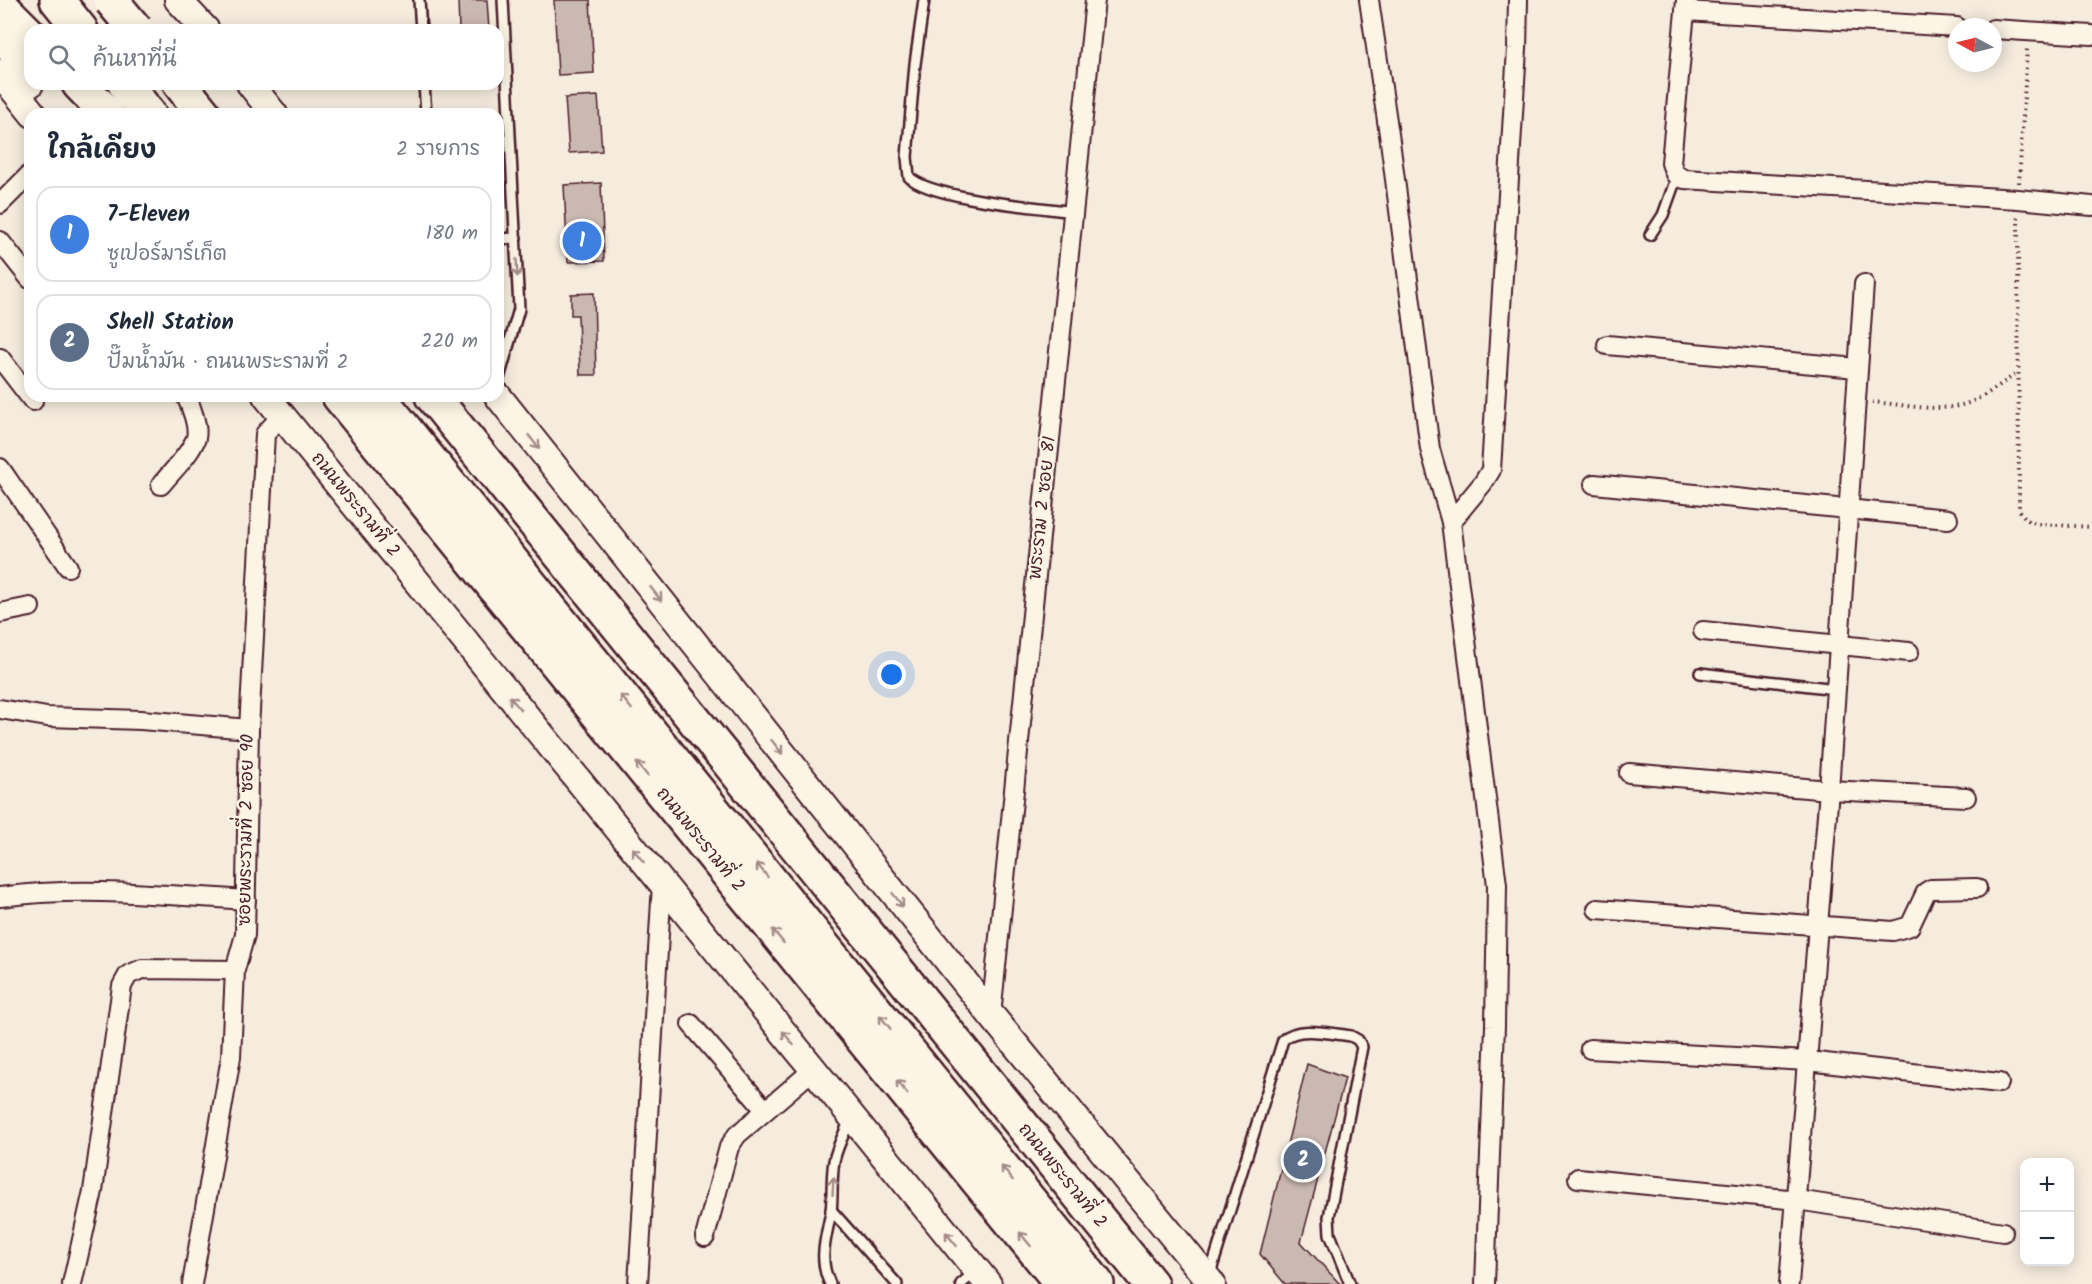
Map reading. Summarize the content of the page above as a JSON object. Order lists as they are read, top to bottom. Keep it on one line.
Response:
{"streets":{"highway":["ถนนพระรามที่ 2"],"street":["พระราม 2 ซอย 81","ซอยพระรามที่ 2 ซอย 90"]},"crossings":[["ถนนพระรามที่ 2","ซอยพระรามที่ 2 ซอย 90"]],"north":"left","page":{"search":"ค้นหาที่นี่","heading":["ใกล้เคียง","2 รายการ"],"list":[{"mark":"1","name":"7-Eleven","note":"ซูเปอร์มาร์เก็ต","value":"180 m"},{"mark":"2","name":"Shell Station","note":"ปั๊มน้ำมัน · ถนนพระรามที่ 2","value":"220 m"}],"pins":["1","2"],"map_buttons":["+","−"]}}
